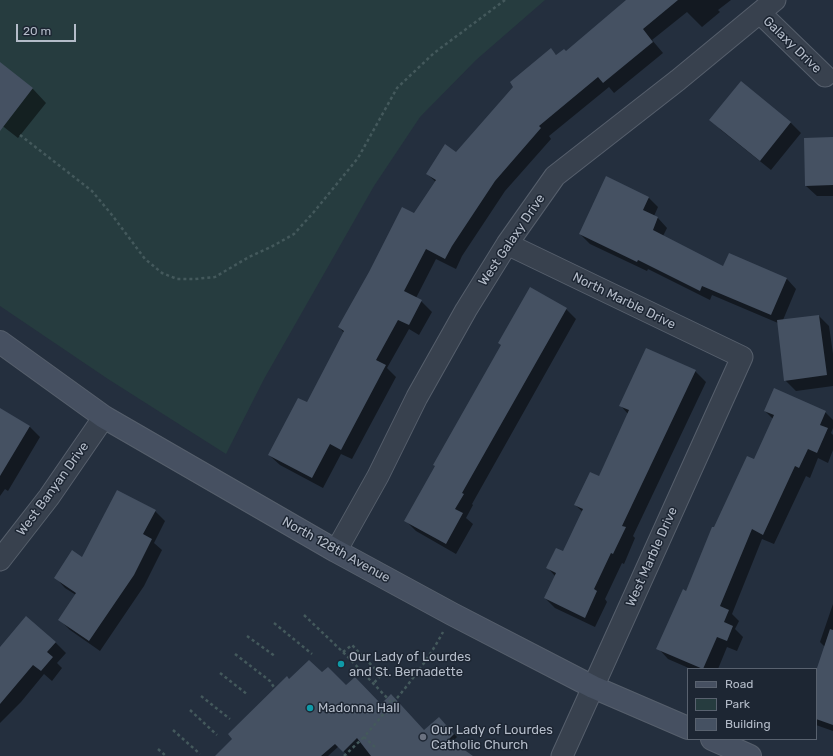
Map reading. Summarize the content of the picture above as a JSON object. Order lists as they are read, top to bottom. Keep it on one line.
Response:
{"streets":{"street":["Galaxy Drive","West Galaxy Drive","North Marble Drive","West Banyan Drive","North 128th Avenue","West Marble Drive"]},"crossings":[["Galaxy Drive","West Galaxy Drive"],["West Galaxy Drive","North Marble Drive"],["West Galaxy Drive","North 128th Avenue"],["North Marble Drive","West Marble Drive"],["West Banyan Drive","North 128th Avenue"],["North 128th Avenue","West Marble Drive"]],"places":["Our Lady of Lourdes and St. Bernadette","Madonna Hall","Our Lady of Lourdes Catholic Church"],"legend":["Road","Park","Building"],"scale_bar":"20 m"}
